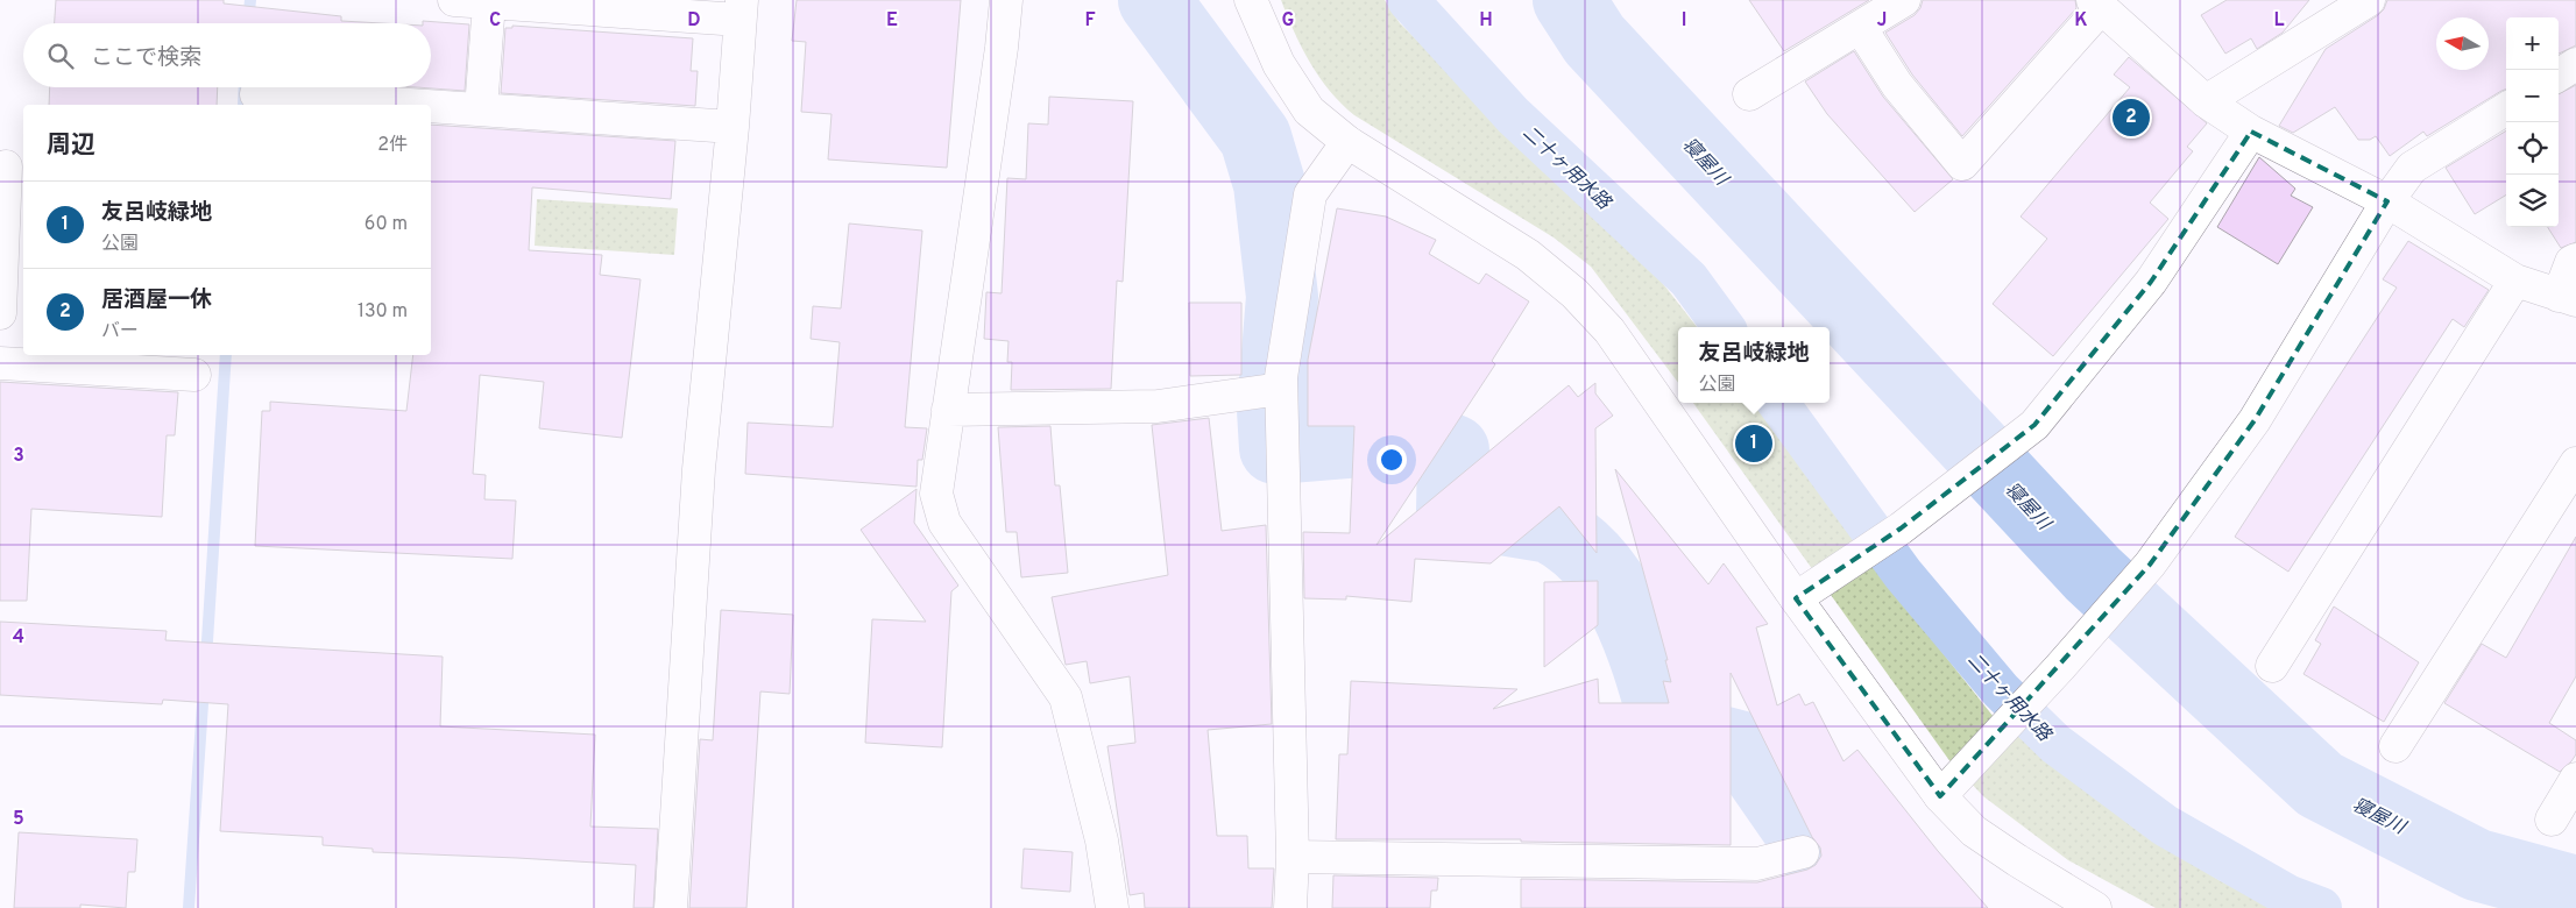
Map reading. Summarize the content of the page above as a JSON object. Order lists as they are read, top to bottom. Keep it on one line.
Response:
{"water":["寝屋川","二十ヶ用水路"],"north":"left","page":{"map_buttons":["+","−"],"search":"ここで検索","pins":["2","1"],"heading":["周辺","2件"],"list":[{"mark":"1","name":"友呂岐緑地","note":"公園","value":"60 m"},{"mark":"2","name":"居酒屋一休","note":"バー","value":"130 m"}],"popup":["友呂岐緑地","公園"]},"grid":{"columns":["C","D","E","F","G","H","I","J","K","L"],"rows":["3","4","5"]}}
